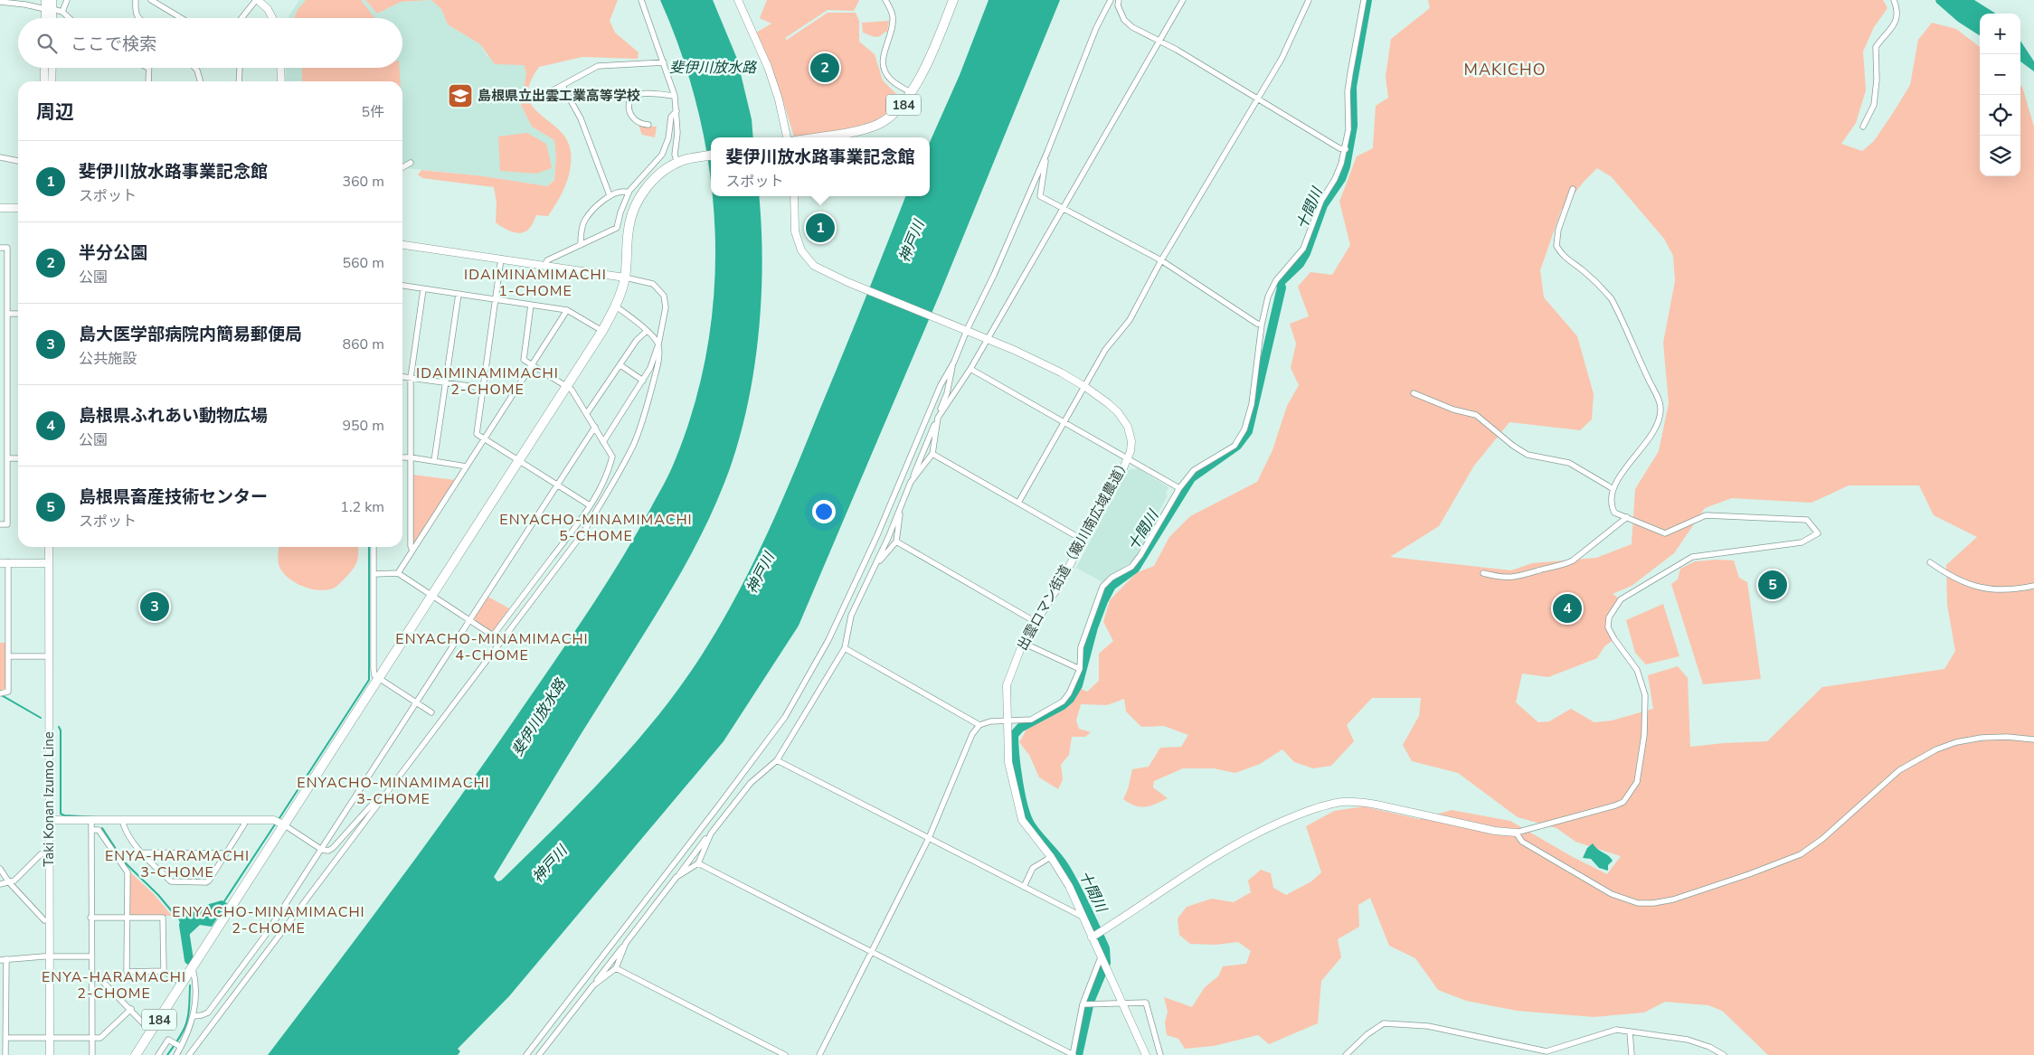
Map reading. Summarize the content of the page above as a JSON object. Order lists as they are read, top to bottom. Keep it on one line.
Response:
{"streets":{"highway":["184"],"street":["出雲ロマン街道（簸川南広域農道）","Taki Konan Izumo Line"]},"districts":["MAKICHO","IDAIMINAMIMACHI 1-CHOME","IDAIMINAMIMACHI 2-CHOME","ENYACHO-MINAMIMACHI 5-CHOME","ENYACHO-MINAMIMACHI 4-CHOME","ENYACHO-MINAMIMACHI 3-CHOME","ENYA-HARAMACHI 3-CHOME","ENYACHO-MINAMIMACHI 2-CHOME","ENYA-HARAMACHI 2-CHOME"],"water":["斐伊川放水路","十間川","神戸川"],"places":{"school or university":["島根県立出雲工業高等学校"]},"page":{"map_buttons":["+","−"],"search":"ここで検索","pins":["2","1","5","3","4"],"heading":["周辺","5件"],"popup":["斐伊川放水路事業記念館","スポット"],"list":[{"mark":"1","name":"斐伊川放水路事業記念館","note":"スポット","value":"360 m"},{"mark":"2","name":"半分公園","note":"公園","value":"560 m"},{"mark":"3","name":"島大医学部病院内簡易郵便局","note":"公共施設","value":"860 m"},{"mark":"4","name":"島根県ふれあい動物広場","note":"公園","value":"950 m"},{"mark":"5","name":"島根県畜産技術センター","note":"スポット","value":"1.2 km"}]}}
